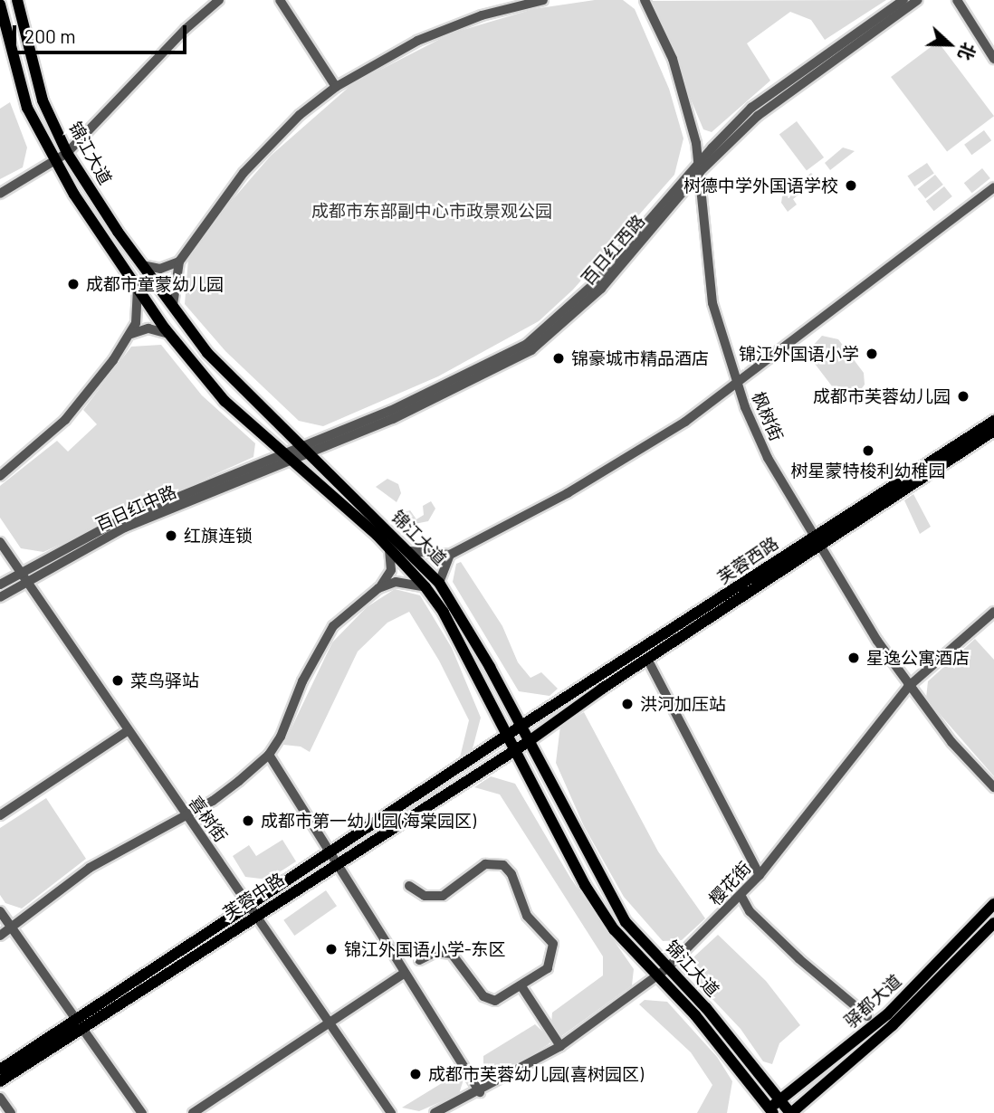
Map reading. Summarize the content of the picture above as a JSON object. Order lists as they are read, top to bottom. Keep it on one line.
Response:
{"streets":{"main road":["锦江大道","芙蓉西路","芙蓉中路","驿都大道"],"street":["百日红西路","枫树街","百日红中路","喜树街","樱花街"]},"crossings":[["锦江大道","百日红西路"],["锦江大道","百日红中路"],["锦江大道","芙蓉西路"],["锦江大道","樱花街"],["锦江大道","芙蓉中路"],["锦江大道","驿都大道"],["百日红西路","枫树街"],["百日红西路","百日红中路"],["枫树街","芙蓉西路"],["枫树街","樱花街"],["百日红中路","喜树街"],["芙蓉西路","芙蓉中路"],["喜树街","芙蓉中路"]],"parks":["成都市东部副中心市政景观公园"],"places":["树德中学外国语学校","成都市童蒙幼儿园","锦江外国语小学","锦豪城市精品酒店","成都市芙蓉幼儿园","树星蒙特梭利幼稚园","红旗连锁","星逸公寓酒店","菜鸟驿站","洪河加压站","成都市第一幼儿园(海棠园区)","锦江外国语小学-东区","成都市芙蓉幼儿园(喜树园区)"],"scale_bar":"200 m","north":"right"}
